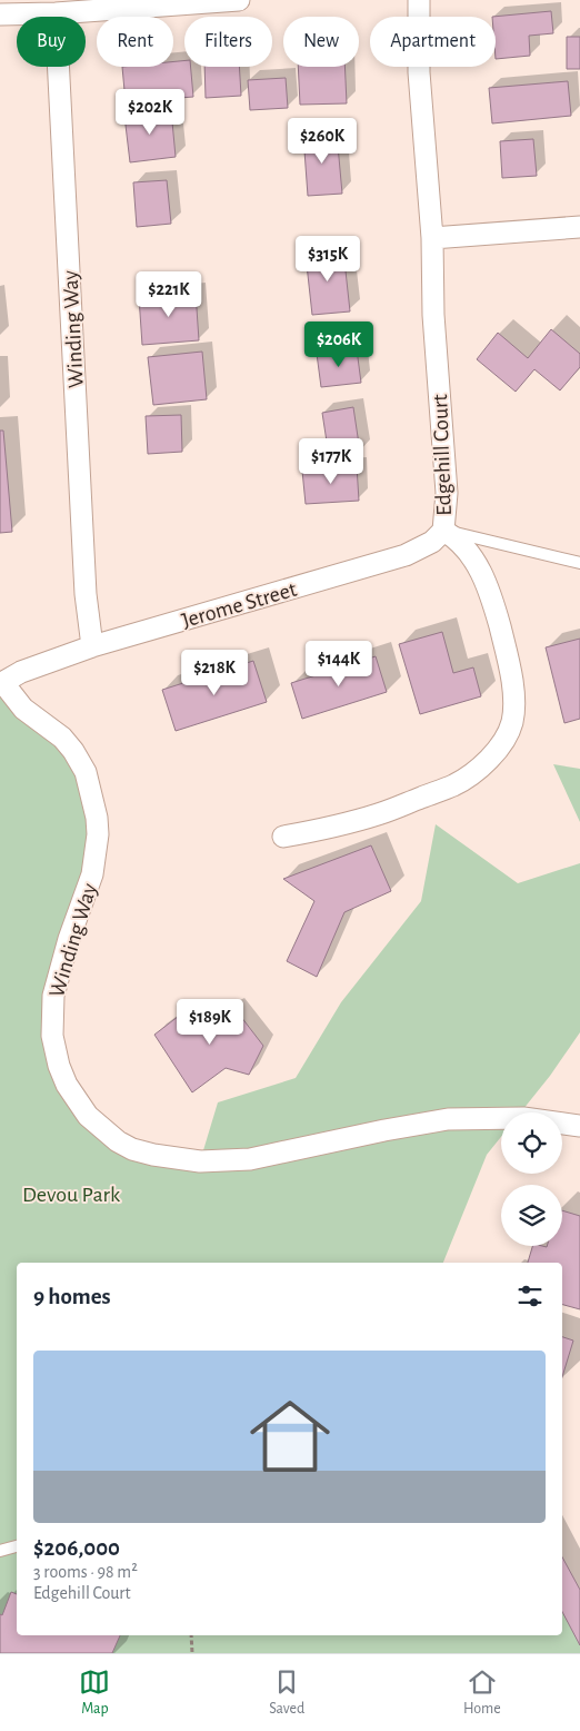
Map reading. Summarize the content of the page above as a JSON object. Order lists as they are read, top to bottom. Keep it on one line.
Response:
{"streets":{"street":["Winding Way","Edgehill Court","Jerome Street"]},"crossings":[["Winding Way","Jerome Street"],["Edgehill Court","Jerome Street"]],"parks":["Devou Park"],"page":{"chip":["Buy","Rent","Filters","New","Apartment"],"price":["$202K","$260K","$315K","$221K","$206K","$177K","$144K","$218K","$189K"],"heading":"9 homes","list":[{"name":"$206,000","note":"3 rooms · 98 m² · Edgehill Court"}],"tabs":["Map","Saved","Home"]}}
